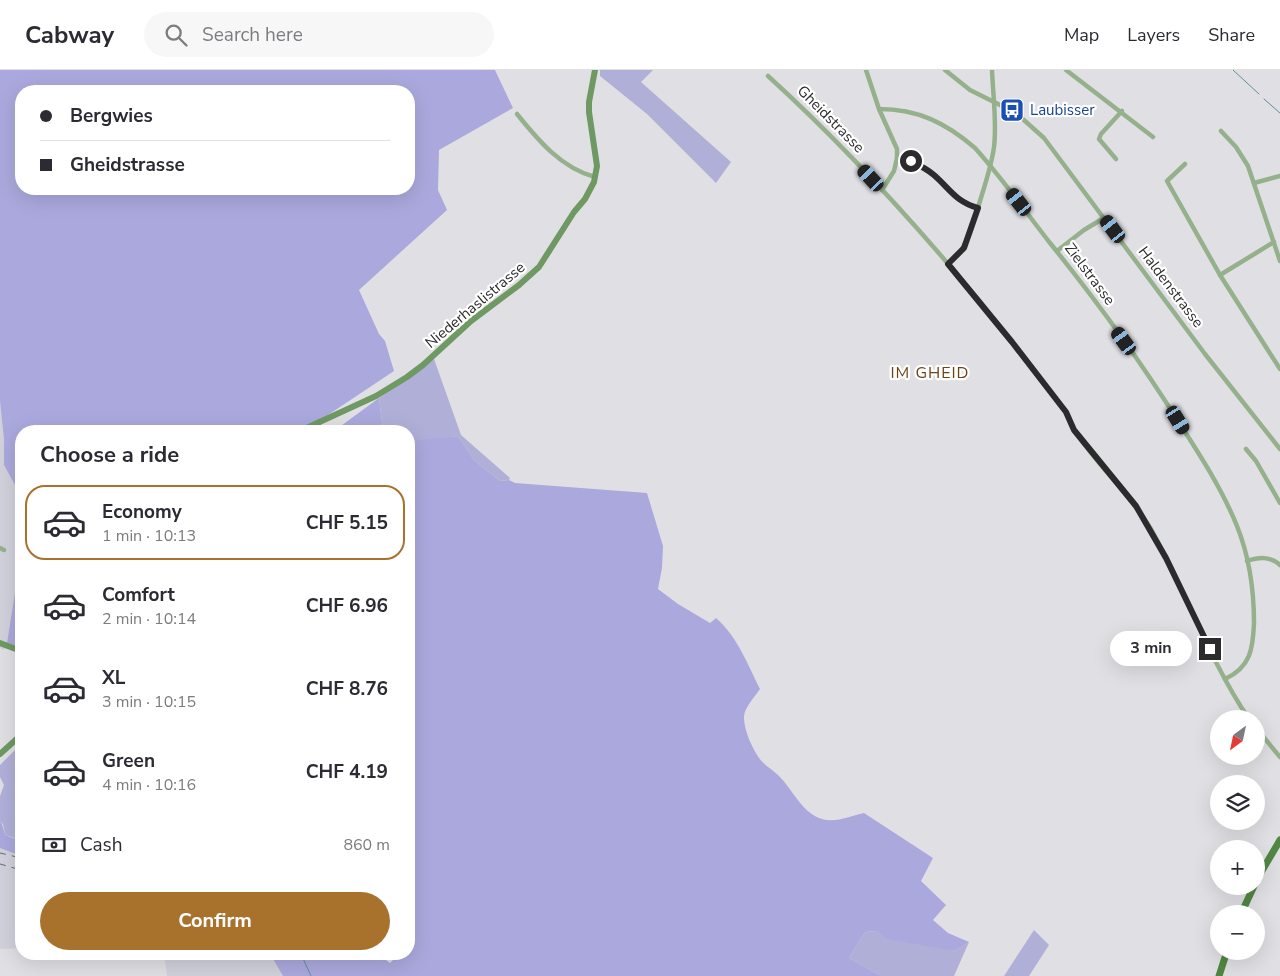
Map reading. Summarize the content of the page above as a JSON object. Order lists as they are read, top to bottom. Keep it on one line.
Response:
{"streets":{"street":["Gheidstrasse","Zielstrasse","Haldenstrasse","Niederhaslistrasse"]},"crossings":[["Gheidstrasse","Zielstrasse"]],"districts":["IM GHEID"],"places":{"bus stop":["Laubisser"]},"north":"bottom left","page":{"header":"Cabway","search":"Search here","nav":["Map","Layers","Share"],"banner":["Bergwies","Gheidstrasse"],"heading":"Choose a ride","list":[{"name":"Economy","note":"1 min · 10:13","value":"CHF 5.15"},{"name":"Comfort","note":"2 min · 10:14","value":"CHF 6.96"},{"name":"XL","note":"3 min · 10:15","value":"CHF 8.76"},{"name":"Green","note":"4 min · 10:16","value":"CHF 4.19"}],"bubble":"3 min","map_buttons":["+","−"],"pay":["Cash","860 m"],"buttons":"Confirm"}}
